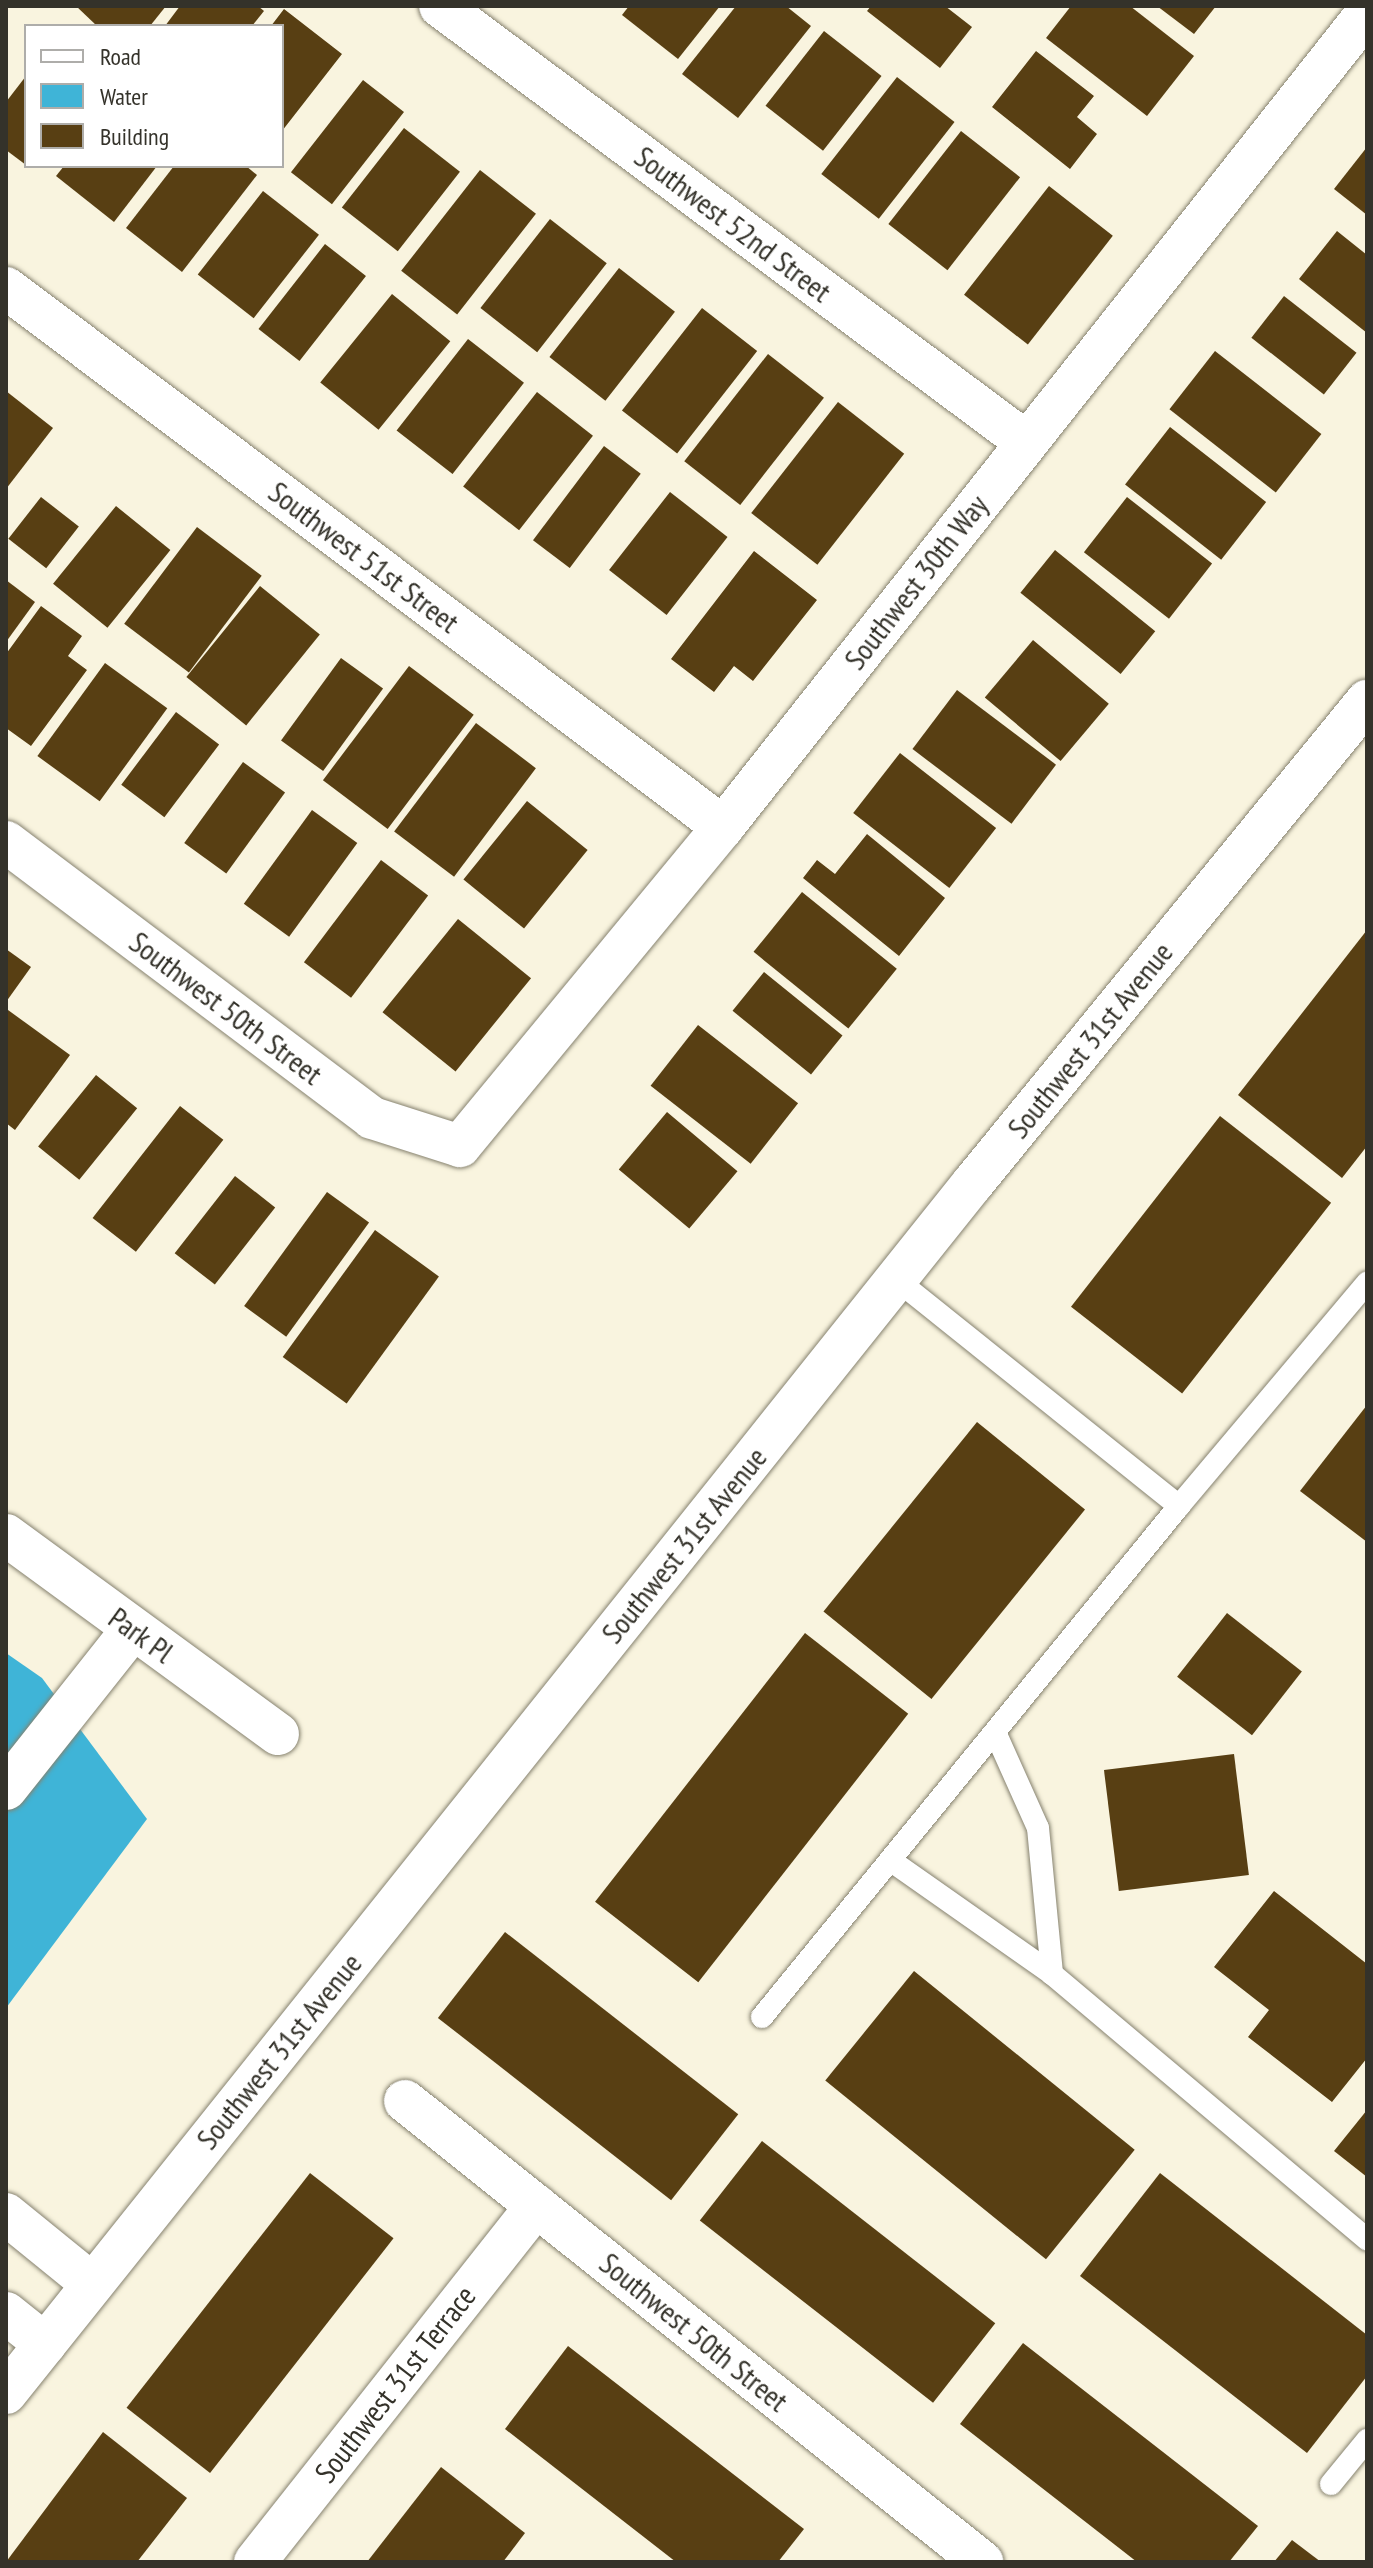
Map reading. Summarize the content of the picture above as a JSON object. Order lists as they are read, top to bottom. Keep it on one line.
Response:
{"streets":{"street":["Southwest 52nd Street","Southwest 51st Street","Southwest 30th Way","Southwest 50th Street","Southwest 31st Avenue","Park Pl","Southwest 31st Terrace"]},"crossings":[["Southwest 52nd Street","Southwest 30th Way"],["Southwest 51st Street","Southwest 30th Way"],["Southwest 30th Way","Southwest 50th Street"],["Southwest 50th Street","Southwest 31st Terrace"]],"legend":["Road","Water","Building"]}
